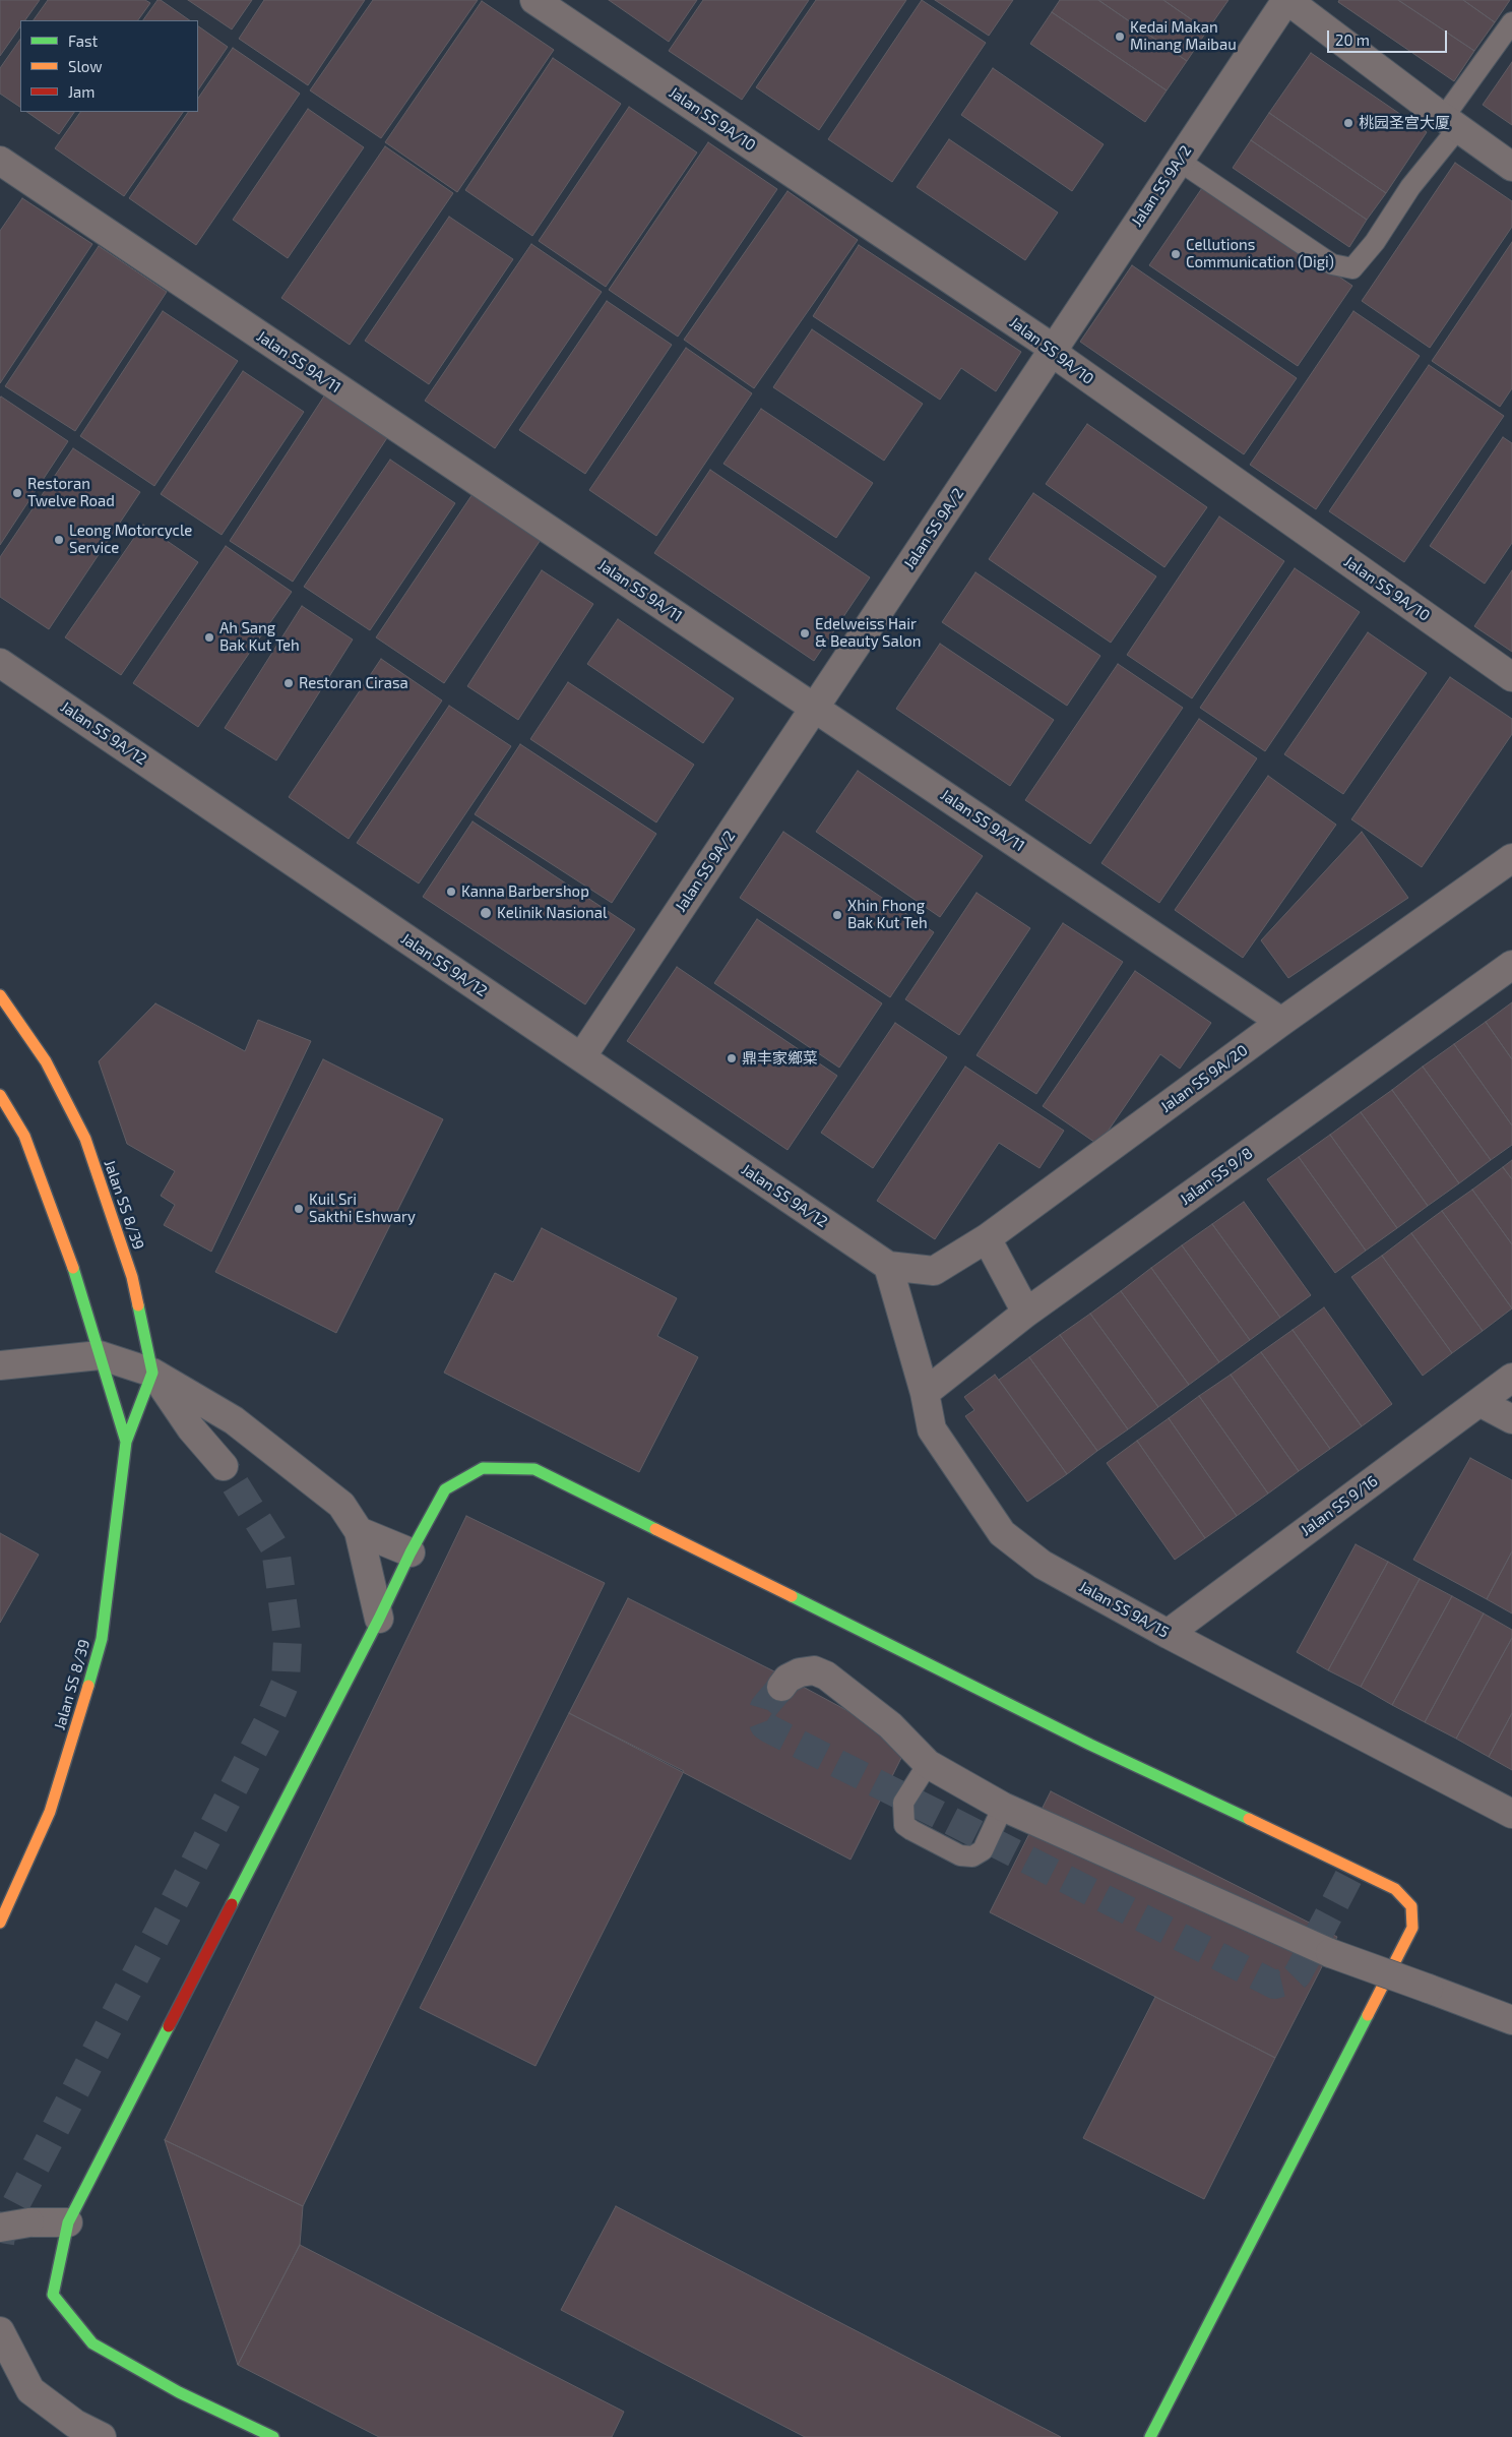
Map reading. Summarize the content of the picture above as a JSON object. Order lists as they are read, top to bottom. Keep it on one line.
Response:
{"streets":{"street":["Jalan SS 9A/10","Jalan SS 9A/2","Jalan SS 9A/11","Jalan SS 9A/12","Jalan SS 9A/20","Jalan SS 9/8","Jalan SS 8/39","Jalan SS 9/16","Jalan SS 9A/15"]},"crossings":[["Jalan SS 9A/10","Jalan SS 9A/2"],["Jalan SS 9A/2","Jalan SS 9A/11"],["Jalan SS 9A/2","Jalan SS 9A/12"],["Jalan SS 9A/11","Jalan SS 9A/20"],["Jalan SS 9A/12","Jalan SS 9A/20"],["Jalan SS 9A/12","Jalan SS 9A/15"],["Jalan SS 9A/20","Jalan SS 9A/15"],["Jalan SS 9/8","Jalan SS 9A/15"],["Jalan SS 9/16","Jalan SS 9A/15"]],"places":["Kedai Makan Minang Maibau","桃园圣宫大厦","Cellutions Communication (Digi)","Restoran Twelve Road","Leong Motorcycle Service","Edelweiss Hair & Beauty Salon","Ah Sang Bak Kut Teh","Restoran Cirasa","Kanna Barbershop","Kelinik Nasional","Xhin Fhong Bak Kut Teh","鼎丰家鄉菜","Kuil Sri Sakthi Eshwary"],"legend":["Fast","Slow","Jam"],"scale_bar":"20 m"}
